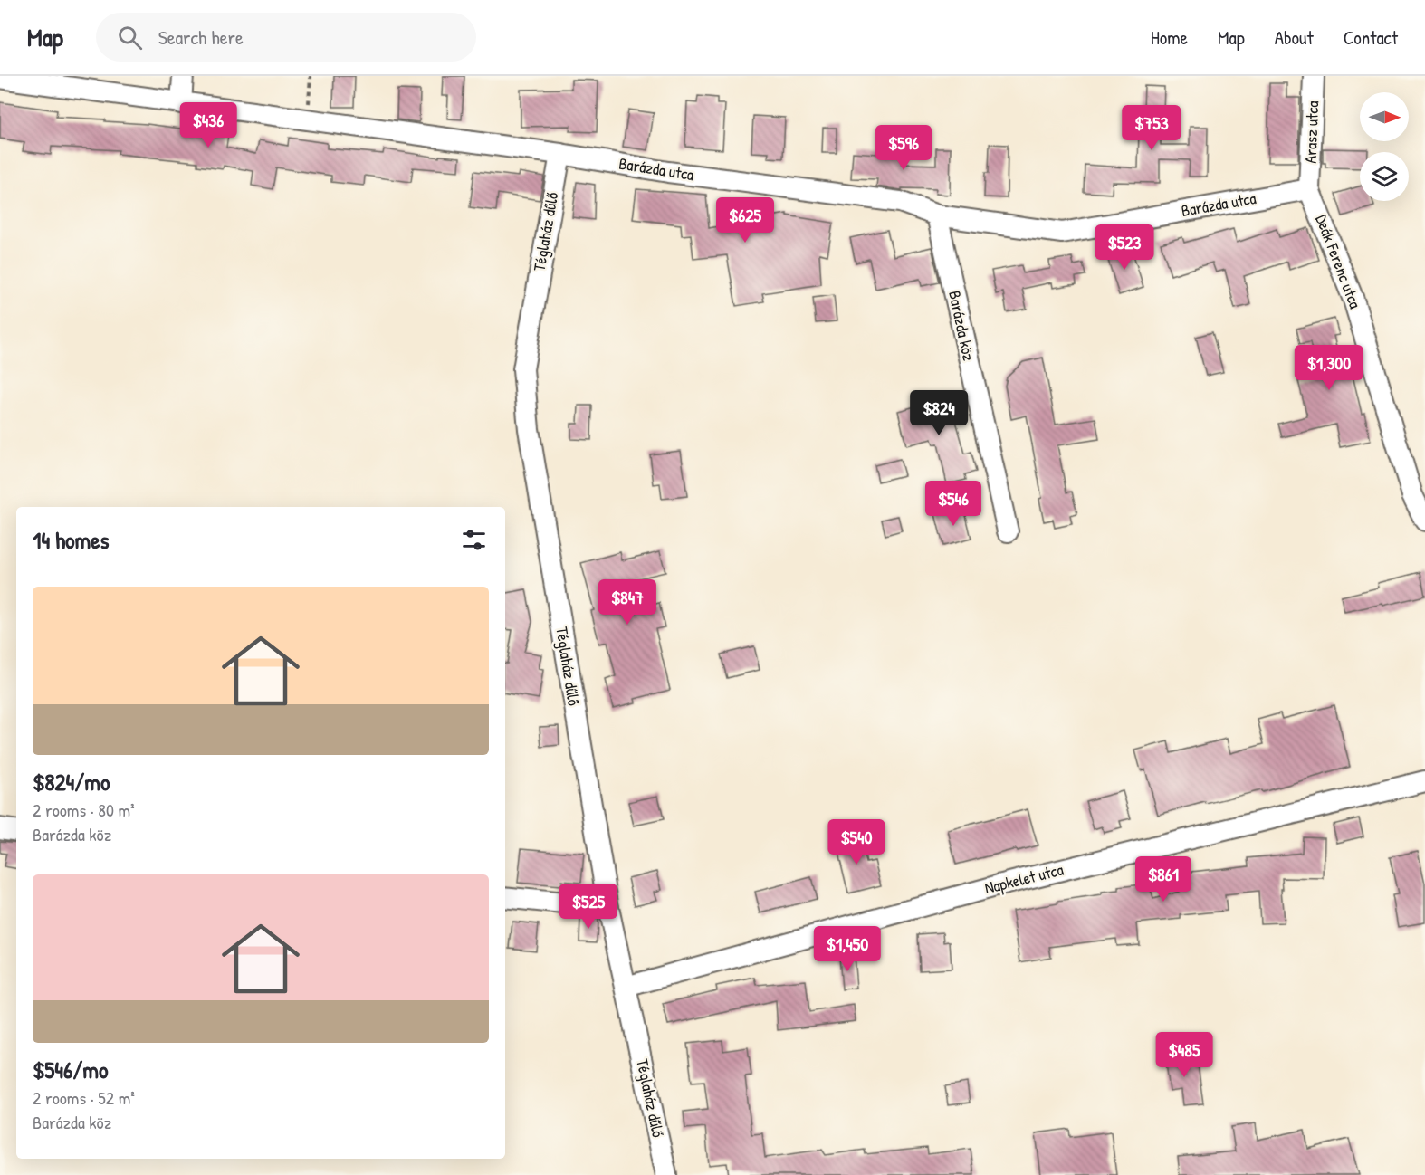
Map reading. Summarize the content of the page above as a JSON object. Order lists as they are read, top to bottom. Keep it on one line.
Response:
{"streets":{"street":["Arasz utca","Barázda utca","Téglaház dűlő","Deák Ferenc utca","Barázda köz","Napkelet utca"]},"crossings":[["Arasz utca","Barázda utca"],["Arasz utca","Deák Ferenc utca"],["Barázda utca","Téglaház dűlő"],["Barázda utca","Deák Ferenc utca"],["Barázda utca","Barázda köz"],["Téglaház dűlő","Napkelet utca"]],"north":"right","page":{"header":"Map","search":"Search here","nav":["Home","Map","About","Contact"],"price":["$436","$753","$596","$625","$523","$1,300","$824","$546","$847","$540","$861","$525","$1,450","$485"],"heading":"14 homes","list":[{"name":"$824/mo","note":"2 rooms · 80 m² · Barázda köz"},{"name":"$546/mo","note":"2 rooms · 52 m² · Barázda köz"}]}}
